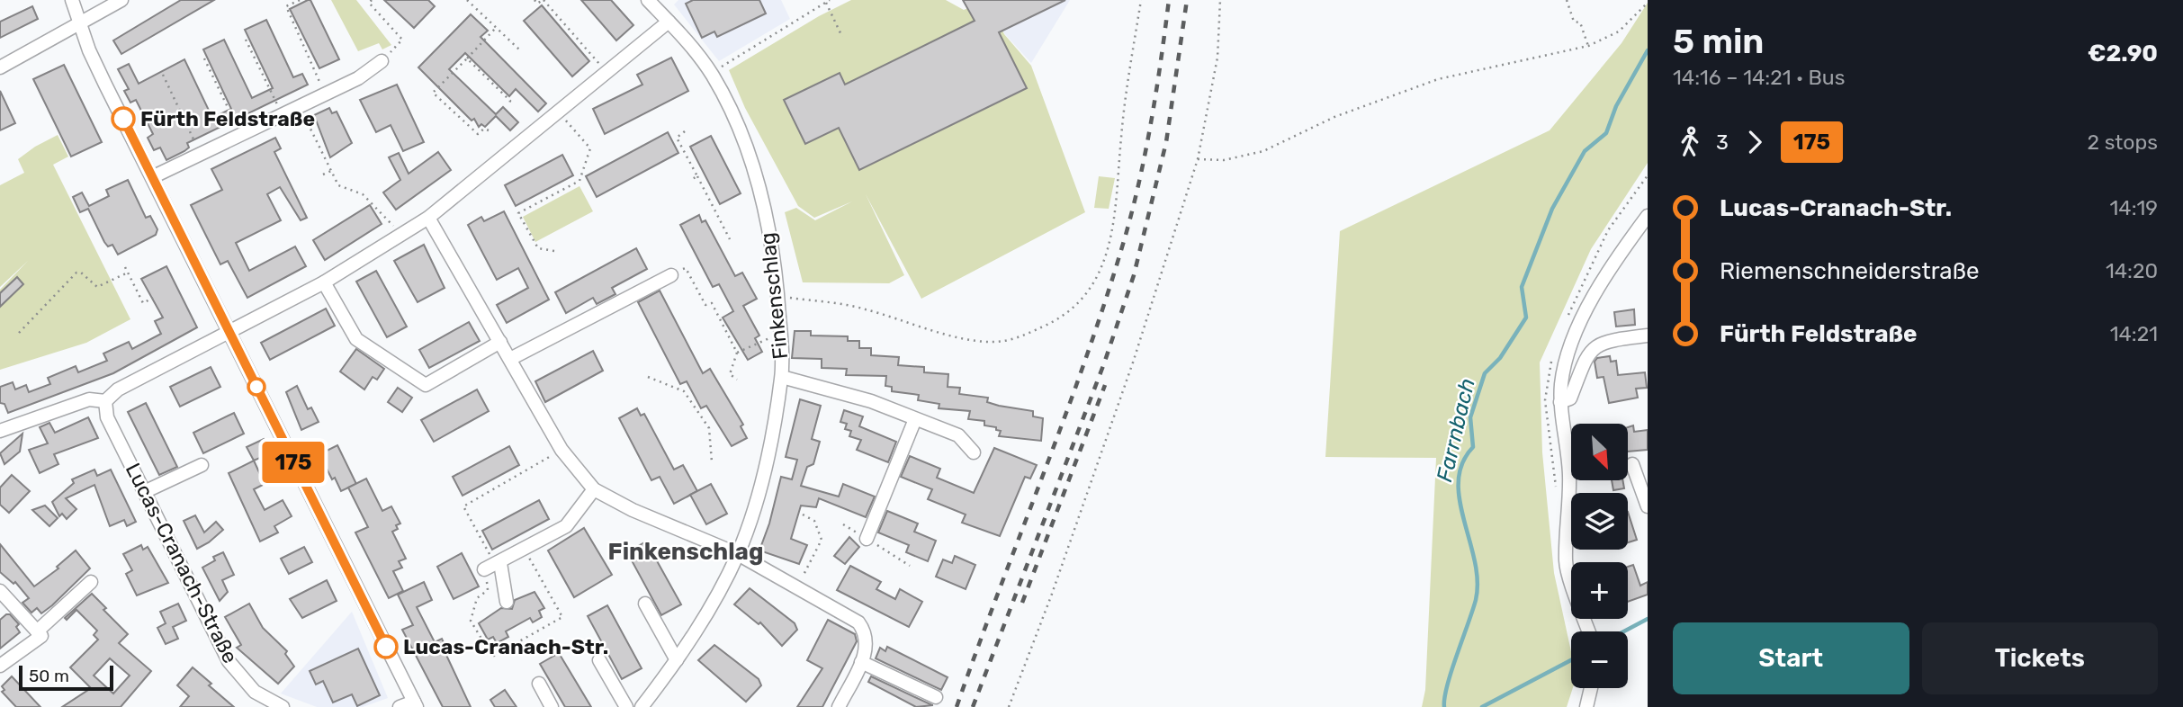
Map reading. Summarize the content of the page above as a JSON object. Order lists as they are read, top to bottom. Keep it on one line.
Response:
{"streets":{"street":["Finkenschlag","Lucas-Cranach-Straße"]},"districts":["Finkenschlag"],"water":["Farrnbach"],"places":["Fürth Feldstraße","Lucas-Cranach-Str."],"lines":["bus line 175"],"scale_bar":"50 m","north":"bottom right","page":{"on_map":"175","heading":["5 min","14:16 – 14:21 · Bus","€2.90"],"legs":["3","175","2 stops"],"list":[{"name":"Lucas-Cranach-Str.","value":"14:19"},{"name":"Riemenschneiderstraße","value":"14:20"},{"name":"Fürth Feldstraße","value":"14:21"}],"map_buttons":["+","−"],"buttons":["Start","Tickets"],"scale":"50 m"}}
